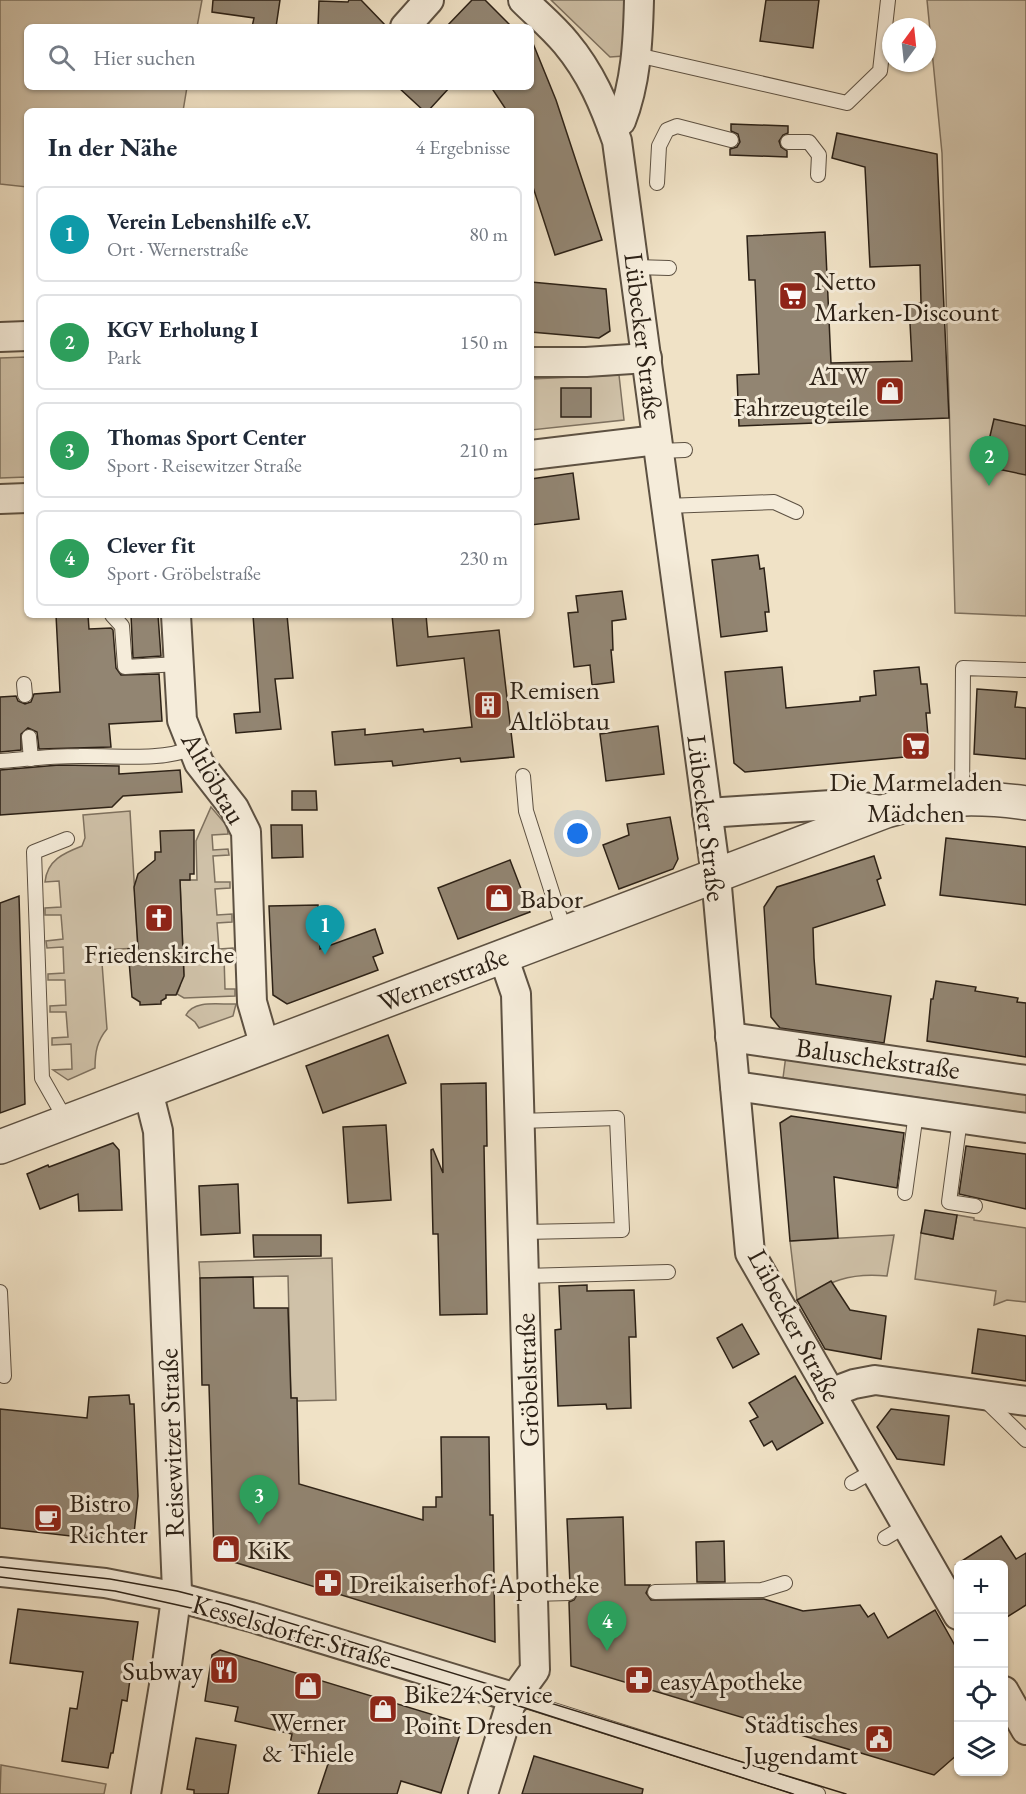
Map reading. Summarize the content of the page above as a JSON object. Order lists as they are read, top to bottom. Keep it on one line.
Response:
{"streets":{"street":["Lübecker Straße","Altlöbtau","Wernerstraße","Baluschekstraße","Gröbelstraße","Reisewitzer Straße","Kesselsdorfer Straße"]},"crossings":[["Lübecker Straße","Wernerstraße"],["Lübecker Straße","Baluschekstraße"],["Altlöbtau","Wernerstraße"],["Wernerstraße","Gröbelstraße"],["Wernerstraße","Reisewitzer Straße"],["Gröbelstraße","Kesselsdorfer Straße"],["Reisewitzer Straße","Kesselsdorfer Straße"]],"places":{"supermarket":["Netto Marken-Discount","Die Marmeladen Mädchen"],"shop":["ATW Fahrzeugteile","Babor","KiK","Werner & Thiele","Bike24 Service Point Dresden"],"building":["Remisen Altlöbtau"],"church":["Friedenskirche"],"cafe":["Bistro Richter"],"pharmacy":["Dreikaiserhof-Apotheke","easyApotheke"],"restaurant":["Subway"],"public building":["Städtisches Jugendamt"]},"north":"top","page":{"search":"Hier suchen","heading":["In der Nähe","4 Ergebnisse"],"list":[{"mark":"1","name":"Verein Lebenshilfe e.V.","note":"Ort · Wernerstraße","value":"80 m"},{"mark":"2","name":"KGV Erholung I","note":"Park","value":"150 m"},{"mark":"3","name":"Thomas Sport Center","note":"Sport · Reisewitzer Straße","value":"210 m"},{"mark":"4","name":"Clever fit","note":"Sport · Gröbelstraße","value":"230 m"}],"pins":["2","1","3","4"],"map_buttons":["+","−"]}}
